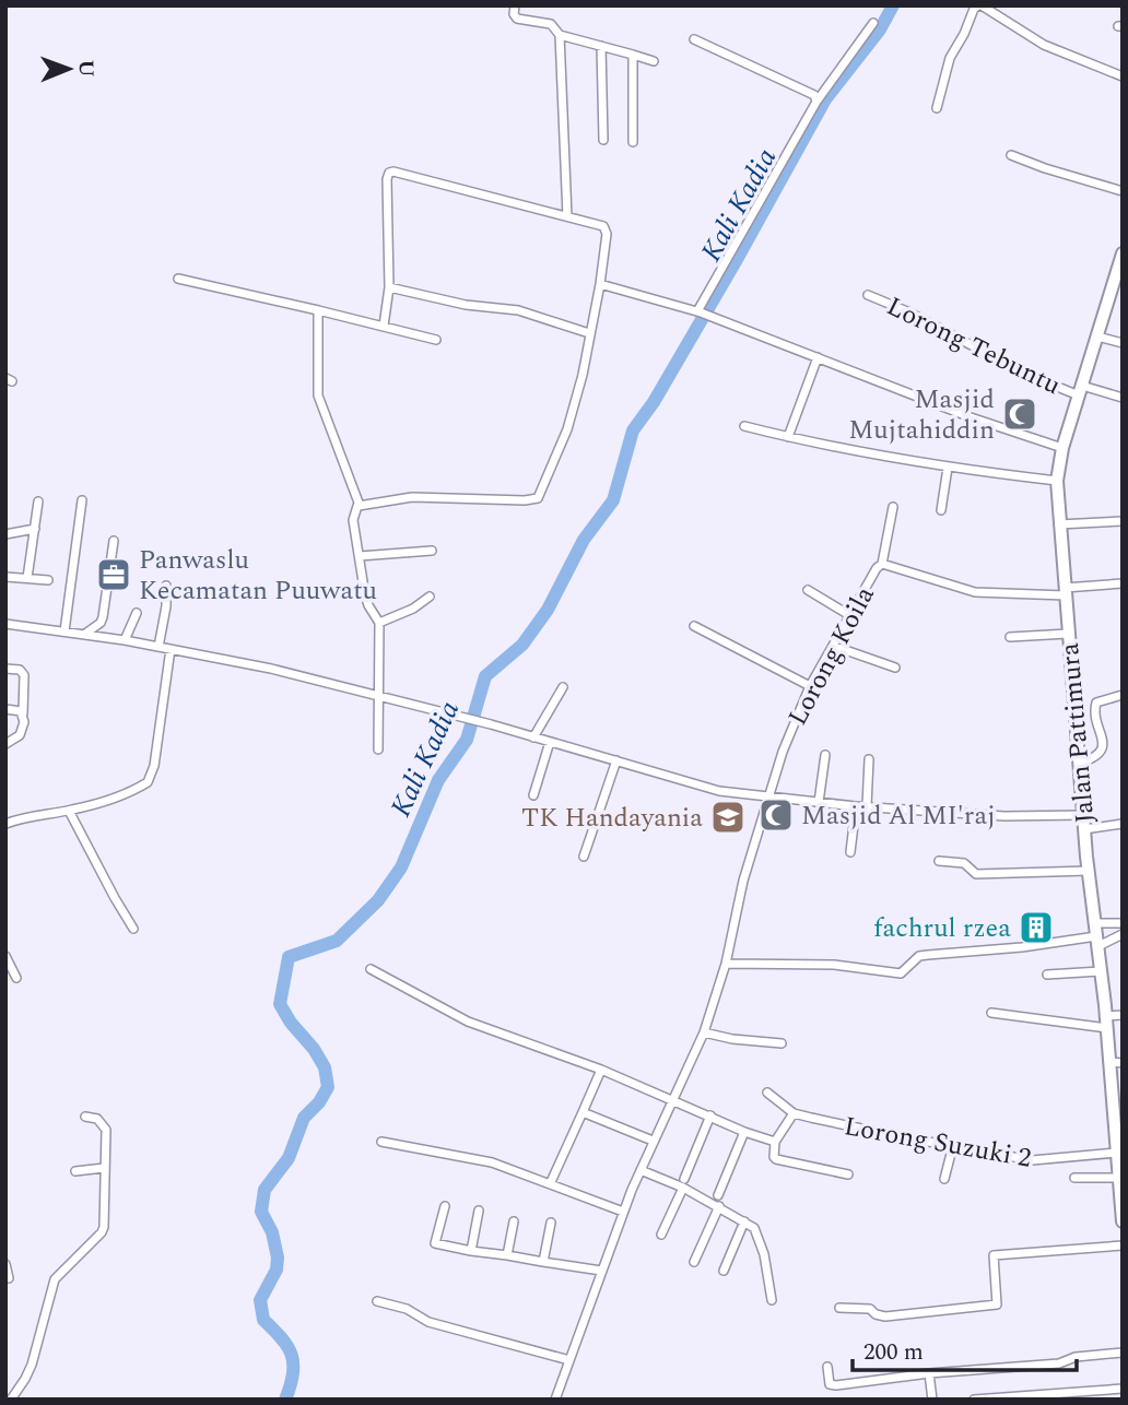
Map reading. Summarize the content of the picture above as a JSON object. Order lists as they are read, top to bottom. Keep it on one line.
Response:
{"streets":{"highway":["Jalan Pattimura"],"street":["Lorong Tebuntu","Lorong Koila","Lorong Suzuki 2"]},"crossings":[["Lorong Tebuntu","Jalan Pattimura"],["Lorong Koila","Jalan Pattimura"],["Jalan Pattimura","Lorong Suzuki 2"]],"water":["Kali Kadia"],"places":{"mosque":["Masjid Mujtahiddin","Masjid Al MI'raj"],"office":["Panwaslu Kecamatan Puuwatu"],"school or university":["TK Handayania"],"building":["fachrul rzea"]},"scale_bar":"200 m","north":"right"}
